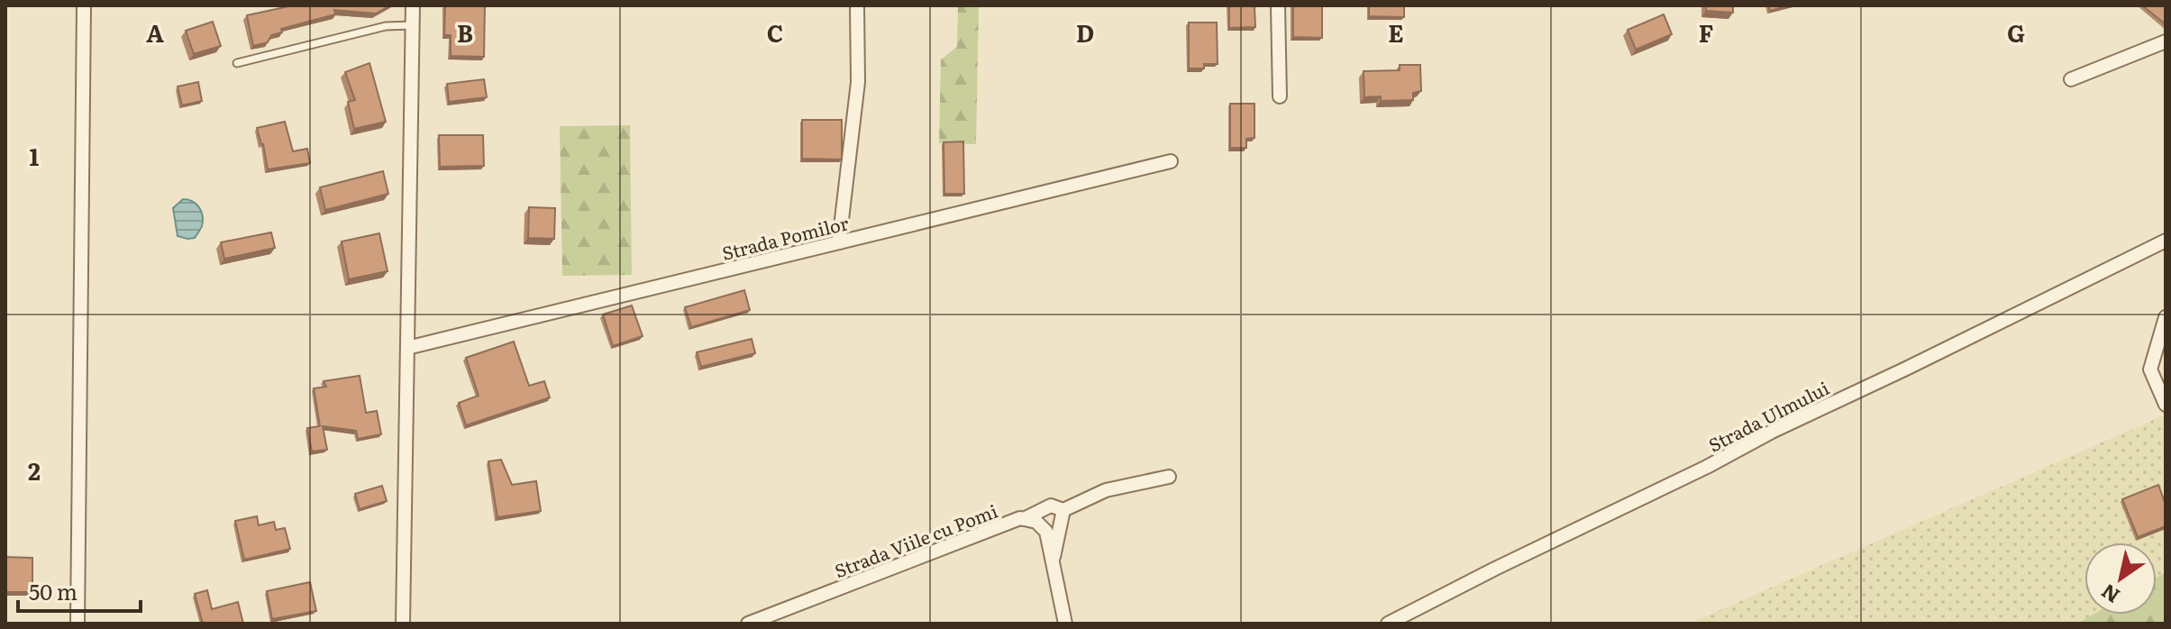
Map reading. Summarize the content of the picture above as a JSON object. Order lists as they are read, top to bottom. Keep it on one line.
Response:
{"streets":{"street":["Strada Pomilor","Strada Ulmului","Strada Viile cu Pomi"]},"scale_bar":"50 m","north":"bottom left","grid":{"columns":["A","B","C","D","E","F","G"],"rows":["1","2"]}}
